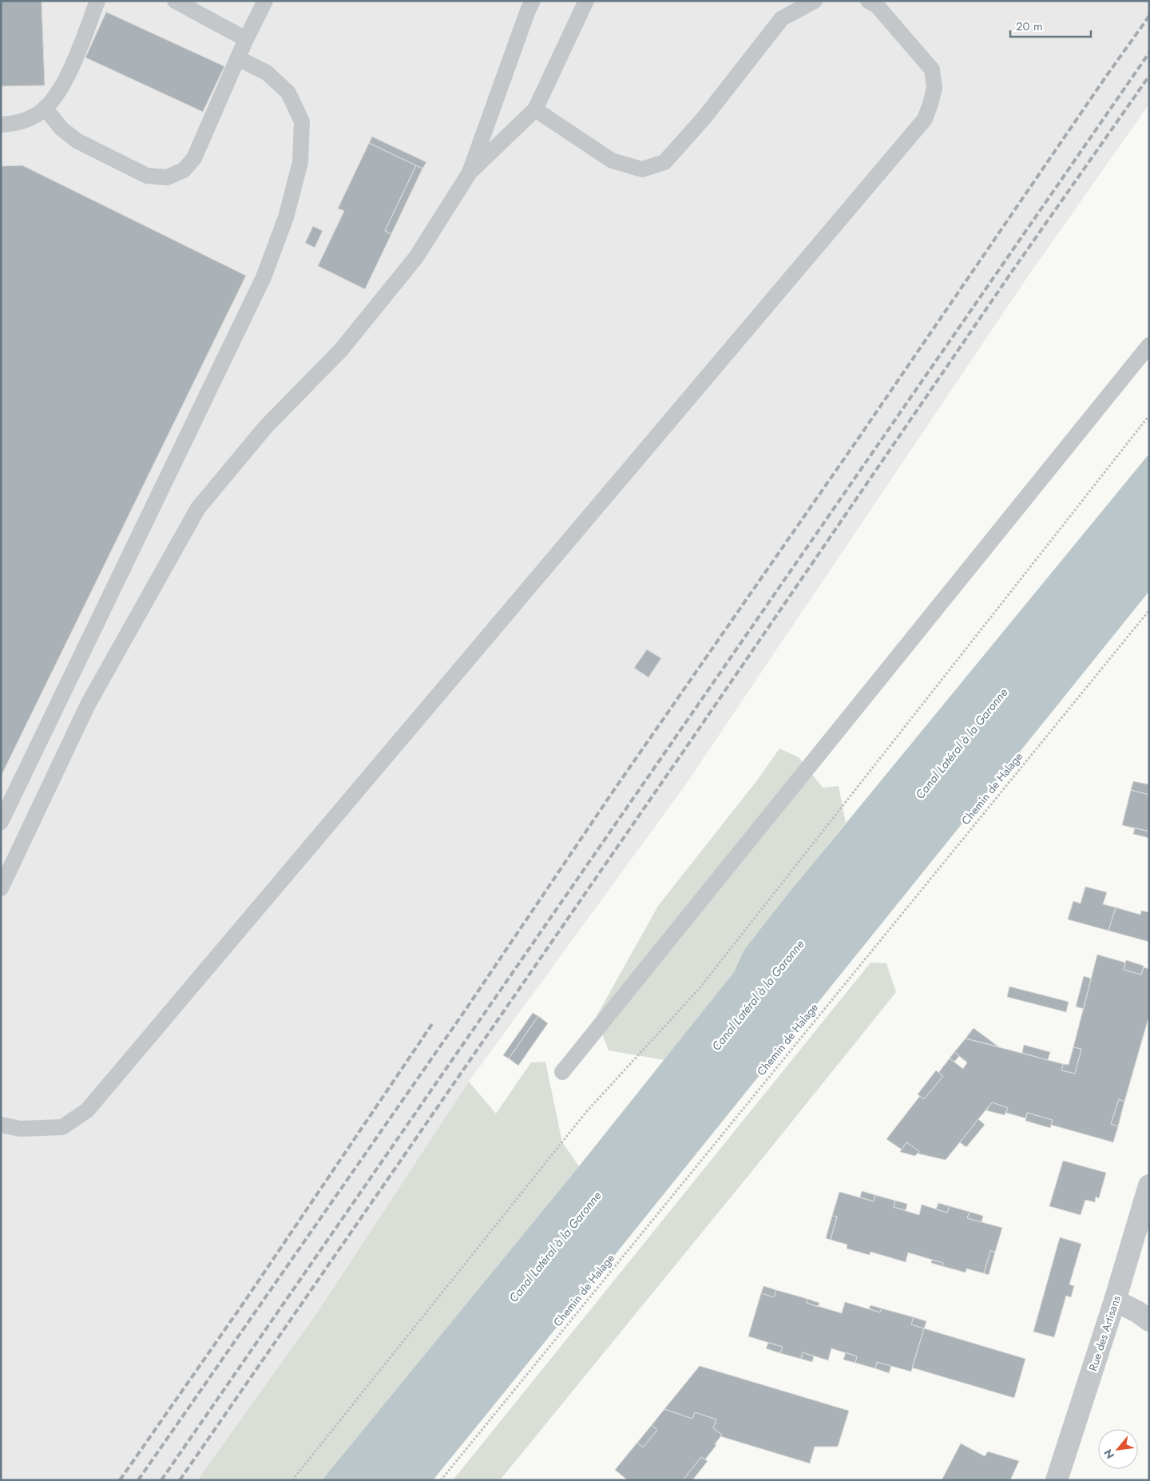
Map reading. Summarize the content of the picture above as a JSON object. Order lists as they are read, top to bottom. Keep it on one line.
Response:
{"streets":{"street":["Rue des Artisans"],"path":["Chemin de Halage"]},"water":["Canal Latéral à la Garonne"],"scale_bar":"20 m","north":"bottom left"}
